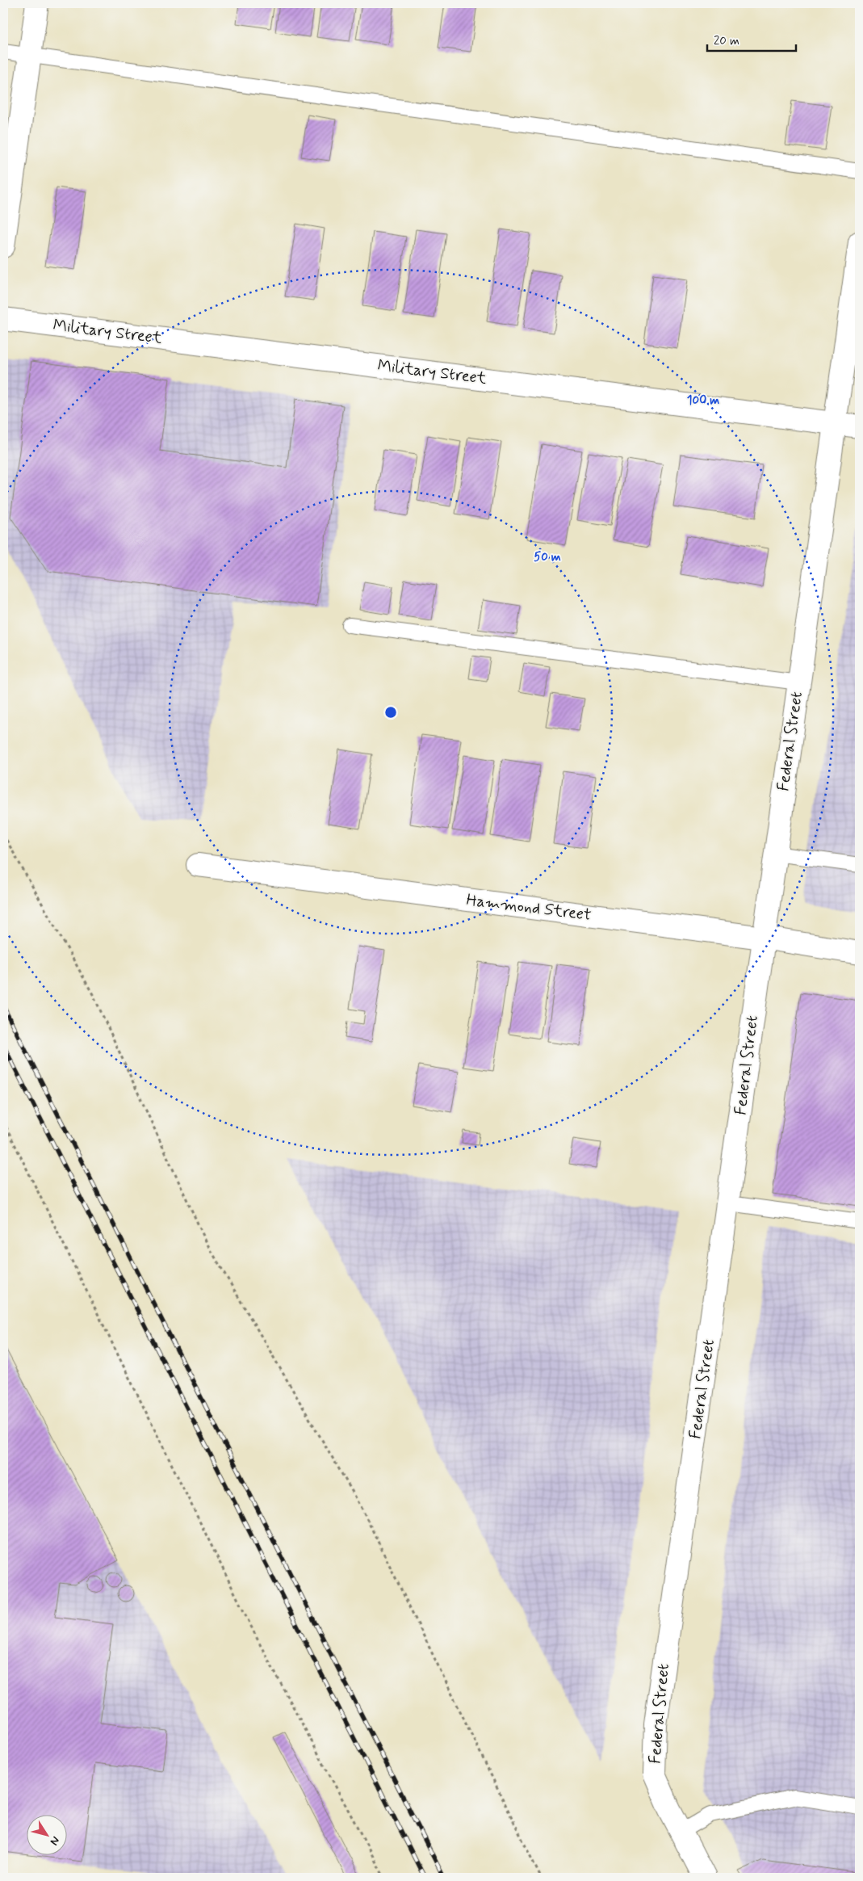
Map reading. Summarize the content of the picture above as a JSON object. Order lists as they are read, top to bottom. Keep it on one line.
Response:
{"streets":{"street":["Military Street","Federal Street","Hammond Street"]},"crossings":[["Military Street","Federal Street"],["Federal Street","Hammond Street"]],"scale_bar":"20 m","north":"bottom right","rings":["100 m","50 m"]}
